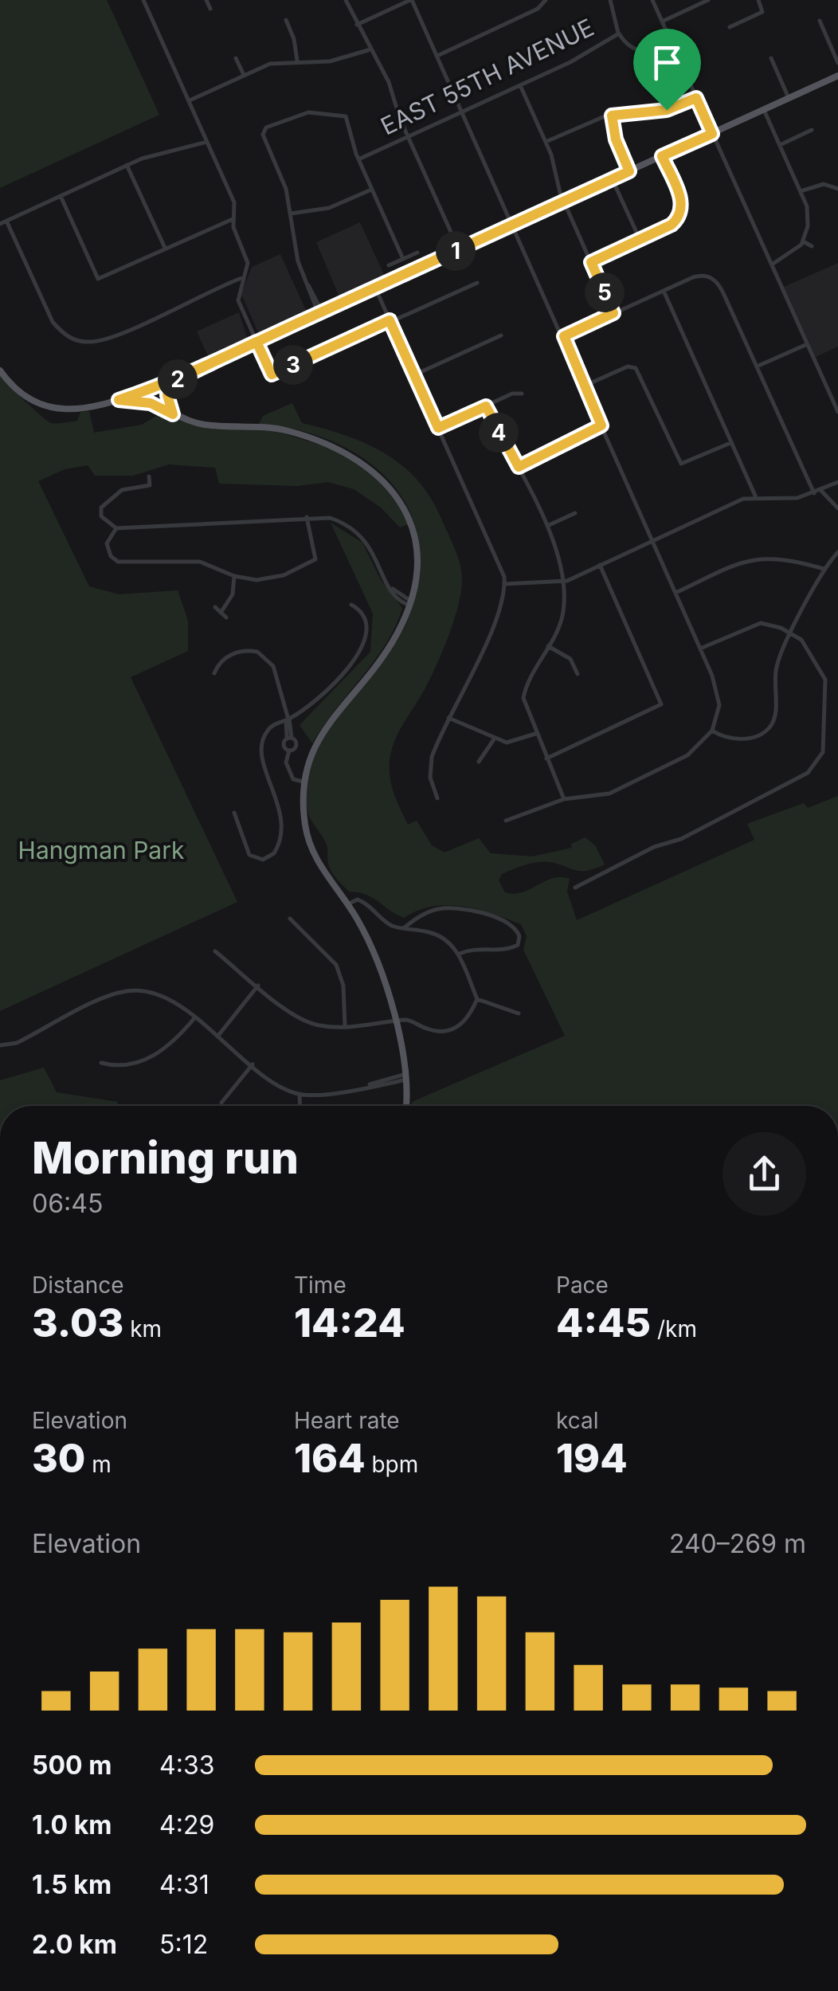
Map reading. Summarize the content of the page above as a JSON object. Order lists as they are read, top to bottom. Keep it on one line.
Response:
{"streets":{"street":["EAST 55TH AVENUE"]},"parks":["Hangman Park"],"page":{"pins":["1","5","3","2","4"],"heading":["Morning run","06:45"],"stats":[["Distance","3.03 km"],["Time","14:24"],["Pace","4:45 /km"],["Elevation","30 m"],["Heart rate","164 bpm"],["kcal","194"]],"chart":["Elevation","240–269 m"],"list":[{"name":"500 m","note":"4:33"},{"name":"1.0 km","note":"4:29"},{"name":"1.5 km","note":"4:31"},{"name":"2.0 km","note":"5:12"}]}}
